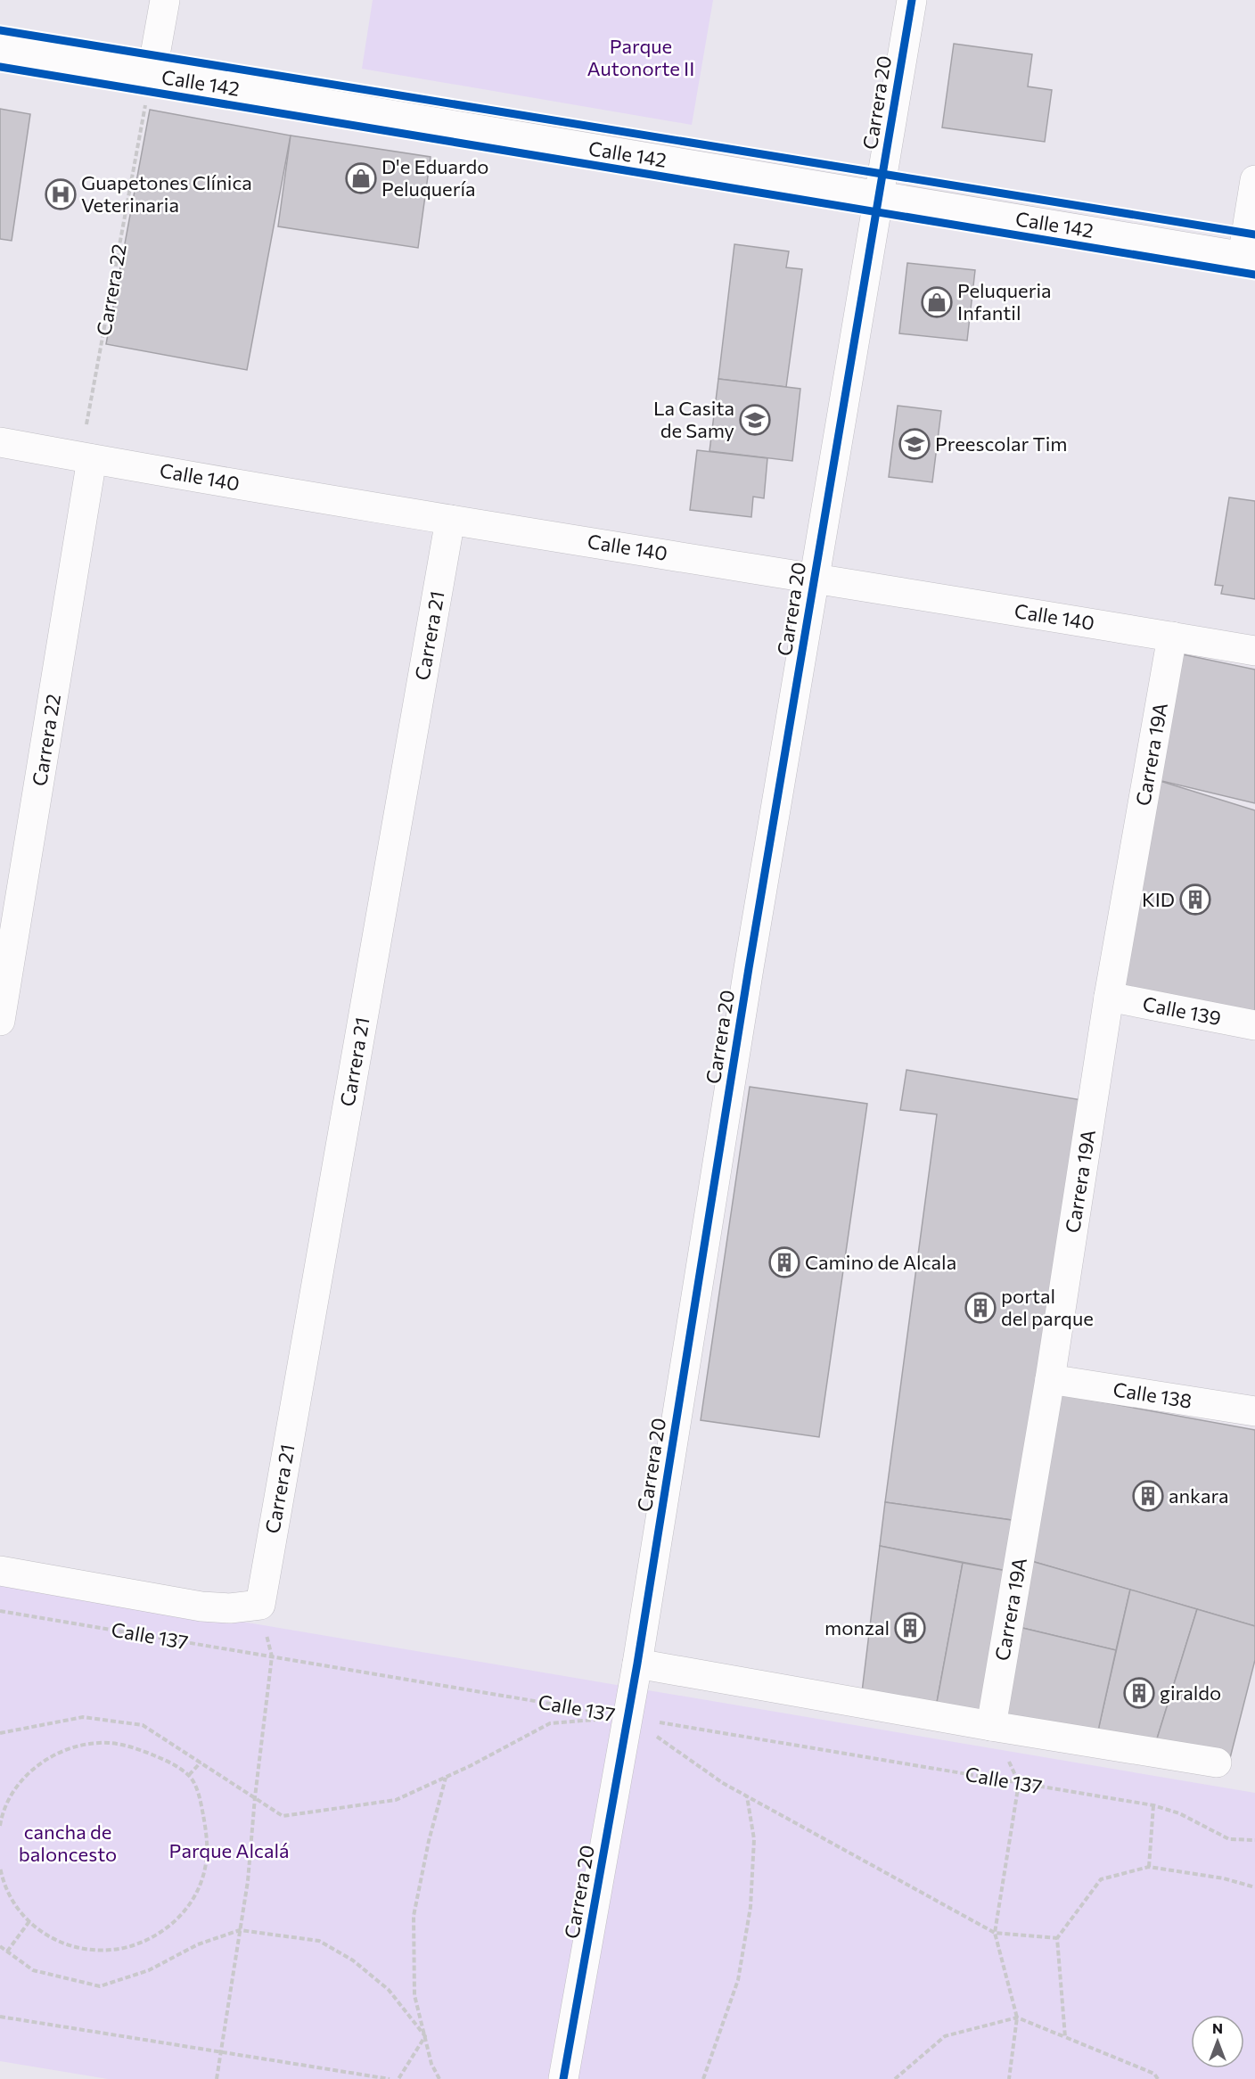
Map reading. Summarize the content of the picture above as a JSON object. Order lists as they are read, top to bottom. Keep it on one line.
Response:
{"streets":{"street":["Calle 142","Carrera 20","Carrera 22","Calle 140","Carrera 21","Carrera 19A","Calle 139","Calle 138","Calle 137"]},"crossings":[["Calle 142","Carrera 20"],["Calle 142","Carrera 22"],["Carrera 20","Calle 140"],["Carrera 20","Calle 137"],["Carrera 22","Calle 140"],["Calle 140","Carrera 21"],["Calle 140","Carrera 19A"],["Carrera 21","Calle 137"],["Carrera 19A","Calle 139"],["Carrera 19A","Calle 138"]],"parks":["Parque Autonorte II","cancha de baloncesto","Parque Alcalá"],"places":{"shop":["D'e Eduardo Peluquería","Peluqueria Infantil"],"hospital":["Guapetones Clínica Veterinaria"],"school or university":["La Casita de Samy","Preescolar Tim"],"building":["KID","Camino de Alcala","portal del parque","ankara","monzal","giraldo"]},"north":"top"}
